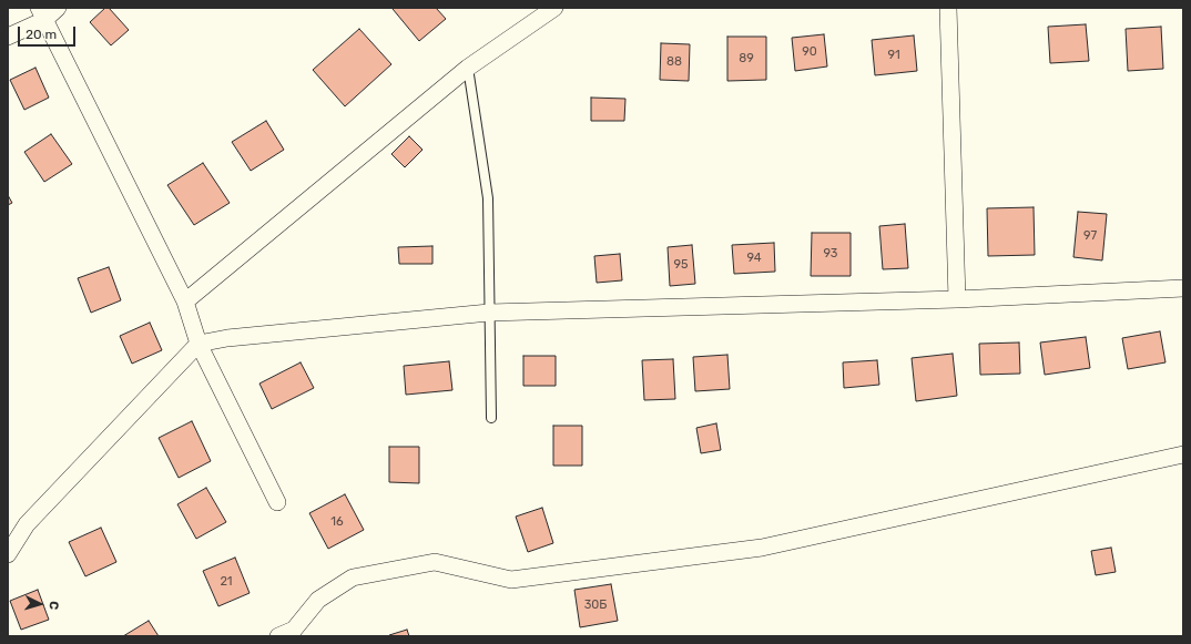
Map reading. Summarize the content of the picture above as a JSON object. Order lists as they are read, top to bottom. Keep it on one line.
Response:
{"house_numbers":["90","91","89","88","97","93","94","95","16","21","30Б"],"scale_bar":"20 m","north":"right"}
